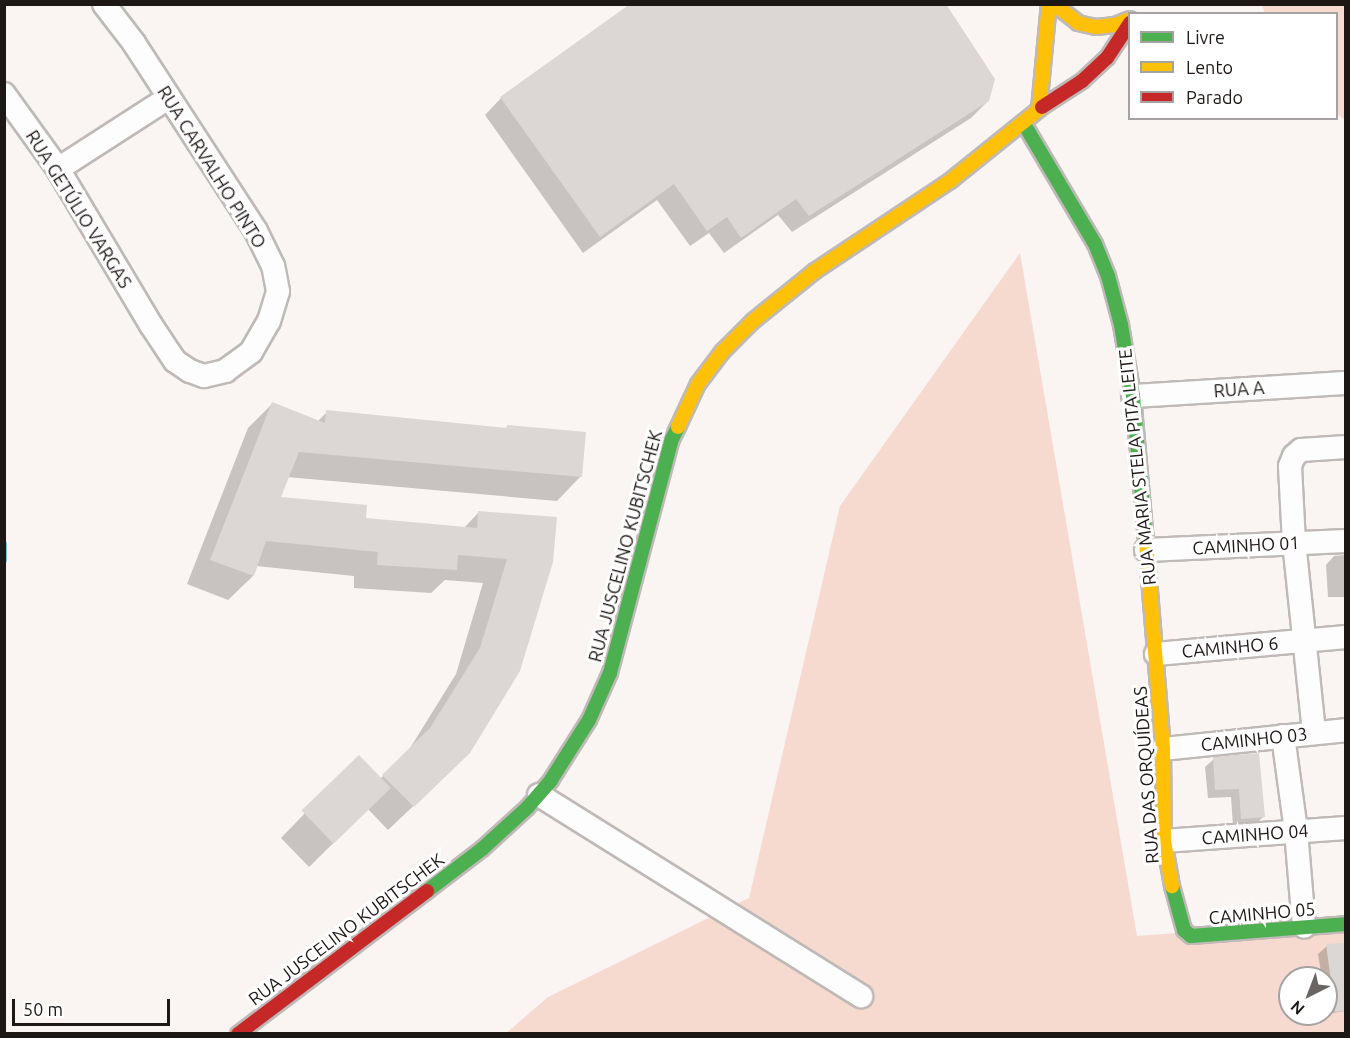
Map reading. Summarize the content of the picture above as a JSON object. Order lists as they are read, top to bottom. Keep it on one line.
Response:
{"streets":{"main road":["RUA MARIA STELA PITA LEITE","RUA JUSCELINO KUBITSCHEK","RUA DAS ORQUÍDEAS","CAMINHO 05"],"street":["RUA CARVALHO PINTO","RUA GETÚLIO VARGAS","RUA A","CAMINHO 01","CAMINHO 6","CAMINHO 03","CAMINHO 04"]},"crossings":[["RUA CARVALHO PINTO","RUA GETÚLIO VARGAS"],["RUA A","RUA MARIA STELA PITA LEITE"],["RUA MARIA STELA PITA LEITE","CAMINHO 01"],["RUA MARIA STELA PITA LEITE","RUA JUSCELINO KUBITSCHEK"],["RUA MARIA STELA PITA LEITE","CAMINHO 6"],["RUA MARIA STELA PITA LEITE","RUA DAS ORQUÍDEAS"],["CAMINHO 6","RUA DAS ORQUÍDEAS"],["CAMINHO 03","RUA DAS ORQUÍDEAS"],["RUA DAS ORQUÍDEAS","CAMINHO 04"],["RUA DAS ORQUÍDEAS","CAMINHO 05"]],"legend":["Livre","Lento","Parado"],"scale_bar":"50 m","north":"bottom left"}
